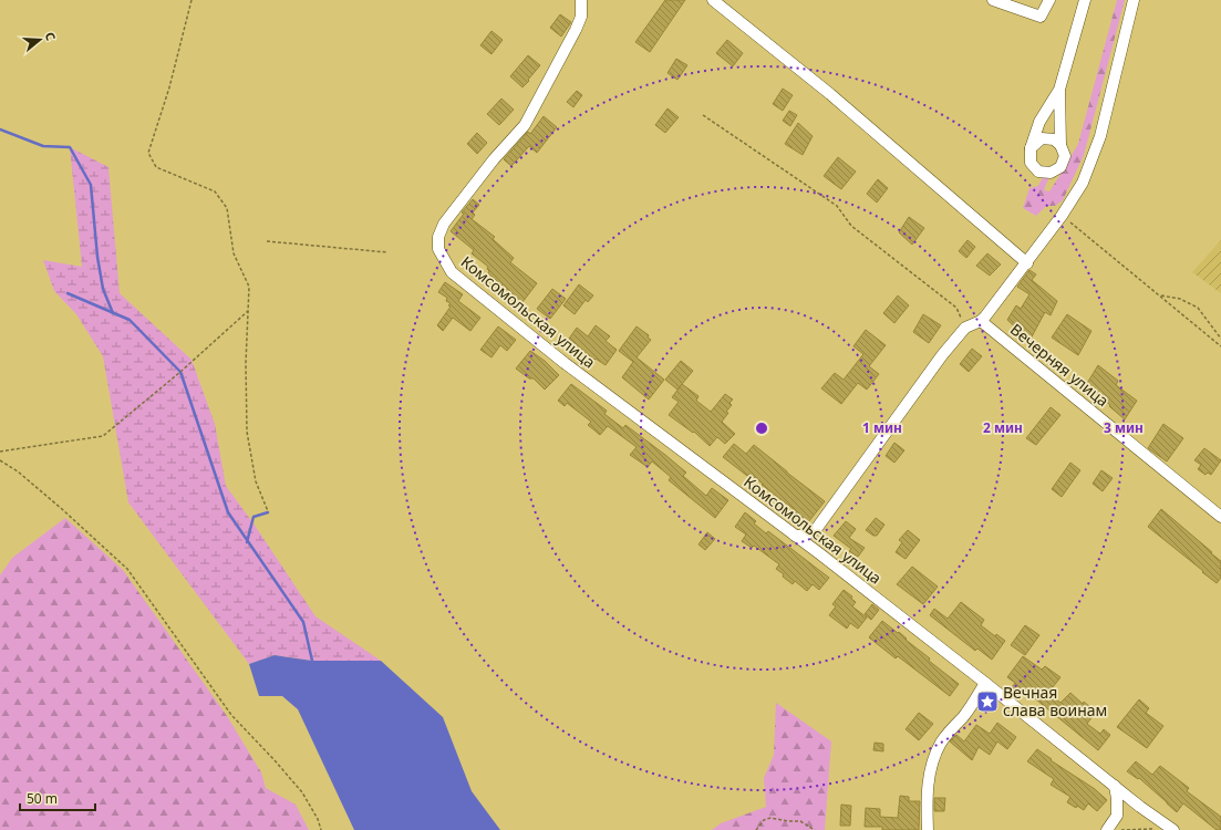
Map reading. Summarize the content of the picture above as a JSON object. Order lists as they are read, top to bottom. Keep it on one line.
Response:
{"streets":{"street":["Комсомольская улица","Вечерняя улица"]},"places":{"place":["Вечная слава воинам"]},"scale_bar":"50 m","north":"right","rings":["1 мин","2 мин","3 мин"]}
